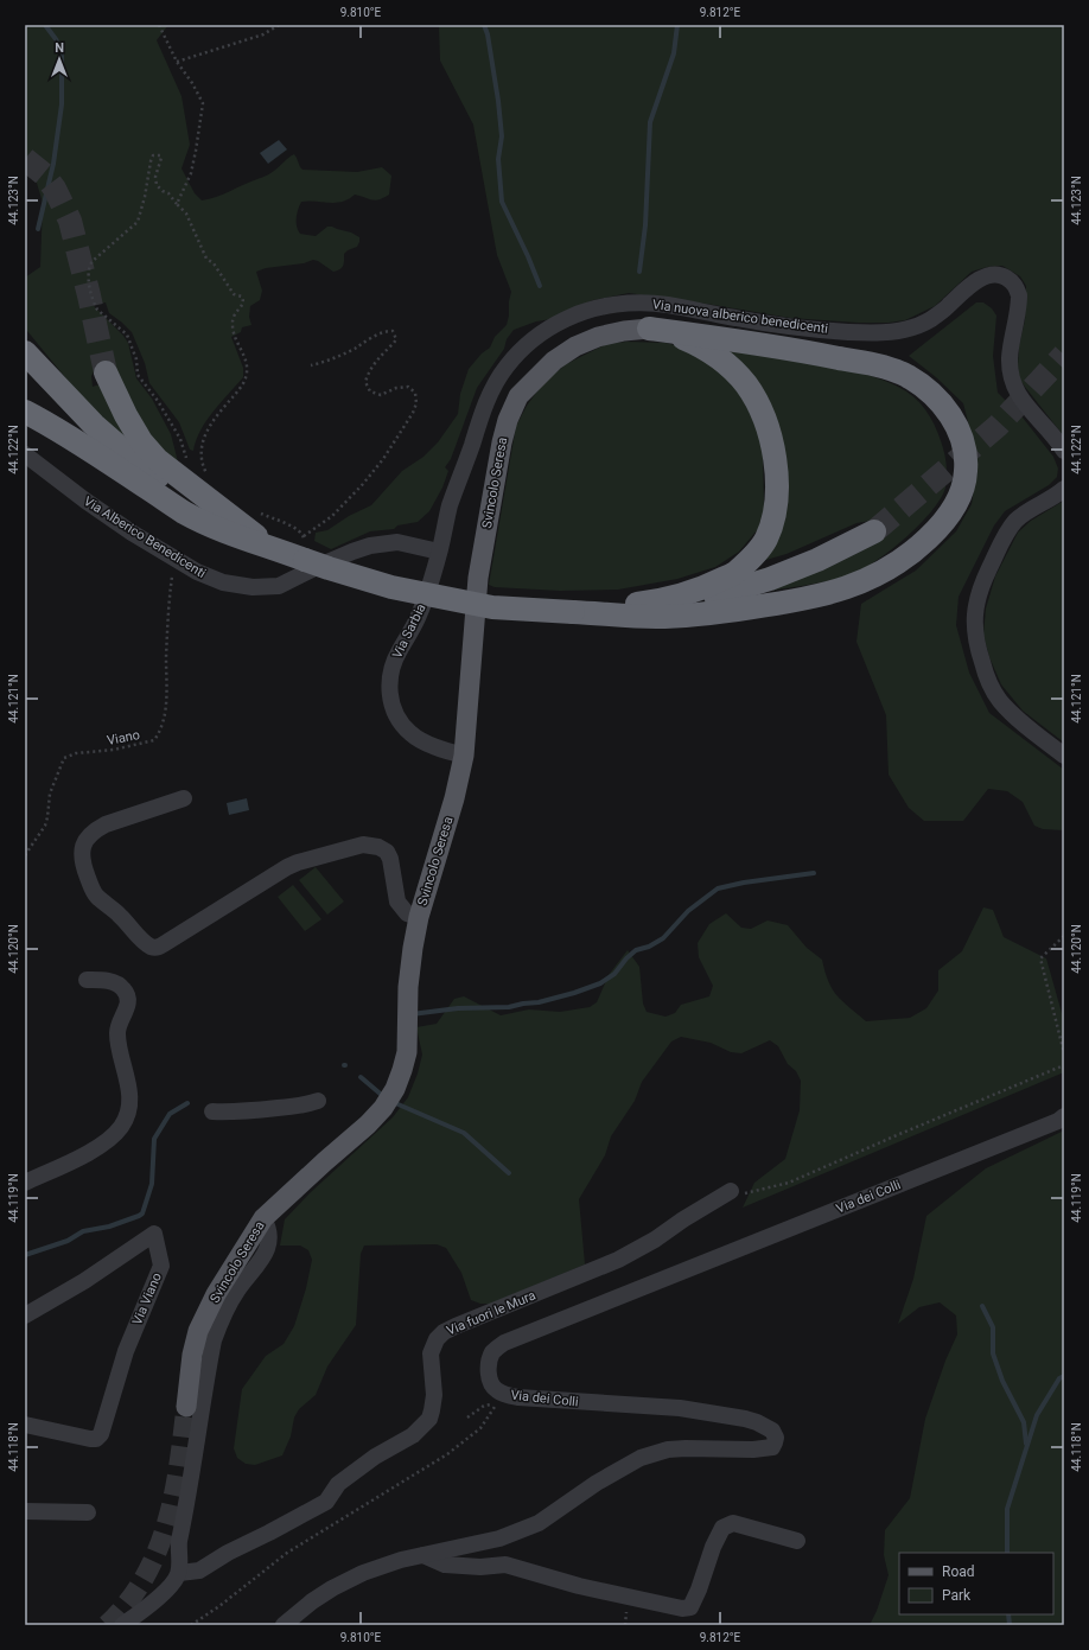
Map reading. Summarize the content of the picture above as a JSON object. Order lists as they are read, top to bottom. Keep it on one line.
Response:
{"streets":{"main road":["Svincolo Seresa"],"street":["Via nuova alberico benedicenti","Via Alberico Benedicenti","Via Sarbia","Via dei Colli","Via Viano","Via fuori le Mura"],"path":["Viano"]},"crossings":[["Via nuova alberico benedicenti","Via Alberico Benedicenti"],["Via nuova alberico benedicenti","Via Sarbia"],["Svincolo Seresa","Via Sarbia"],["Via Alberico Benedicenti","Via Sarbia"]],"legend":["Road","Park"],"north":"top","coordinates":["9.810°E","9.812°E","44.123°N","44.122°N","44.121°N","44.120°N","44.119°N","44.118°N"]}
